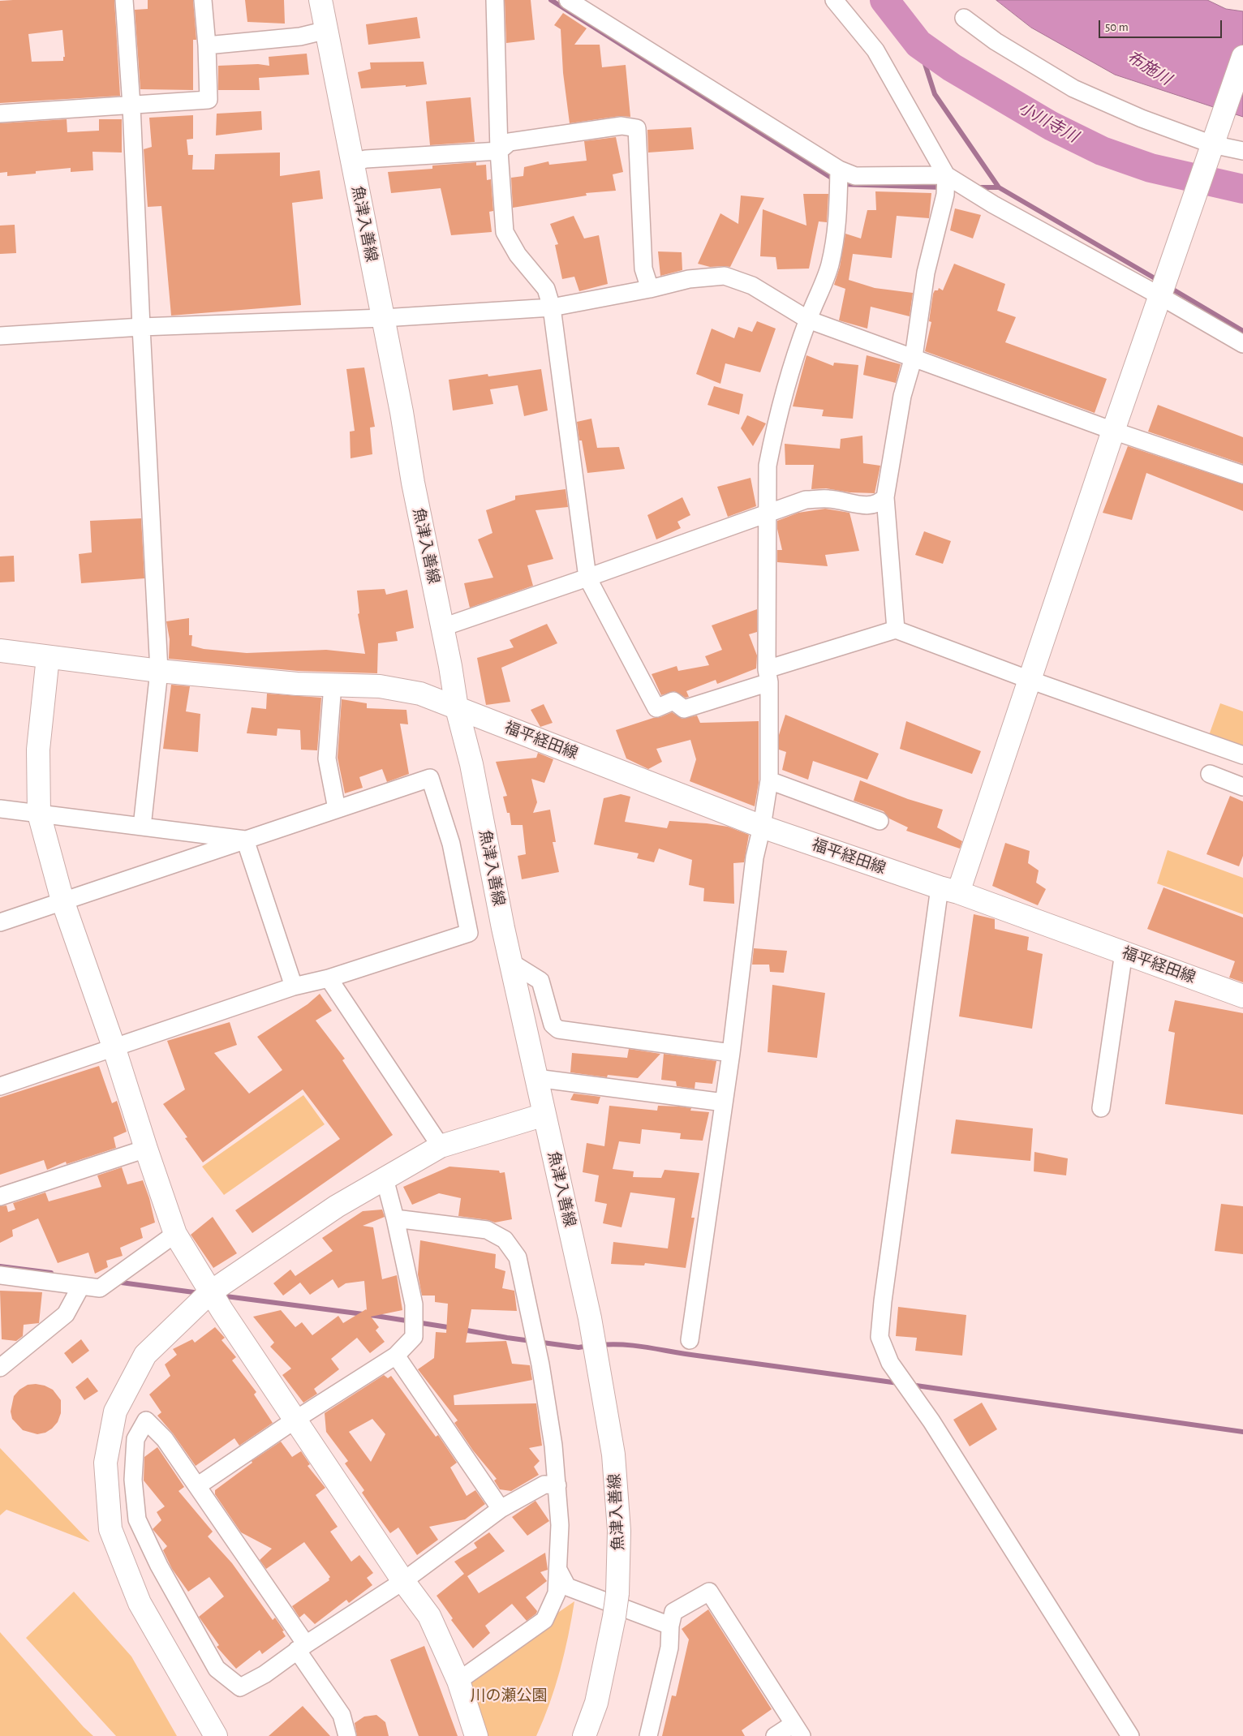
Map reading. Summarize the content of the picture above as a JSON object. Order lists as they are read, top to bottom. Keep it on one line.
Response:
{"streets":{"street":["魚津入善線","福平経田線"]},"crossings":[["魚津入善線","福平経田線"]],"water":["布施川","小川寺川"],"parks":["川の瀬公園"],"scale_bar":"50 m"}
